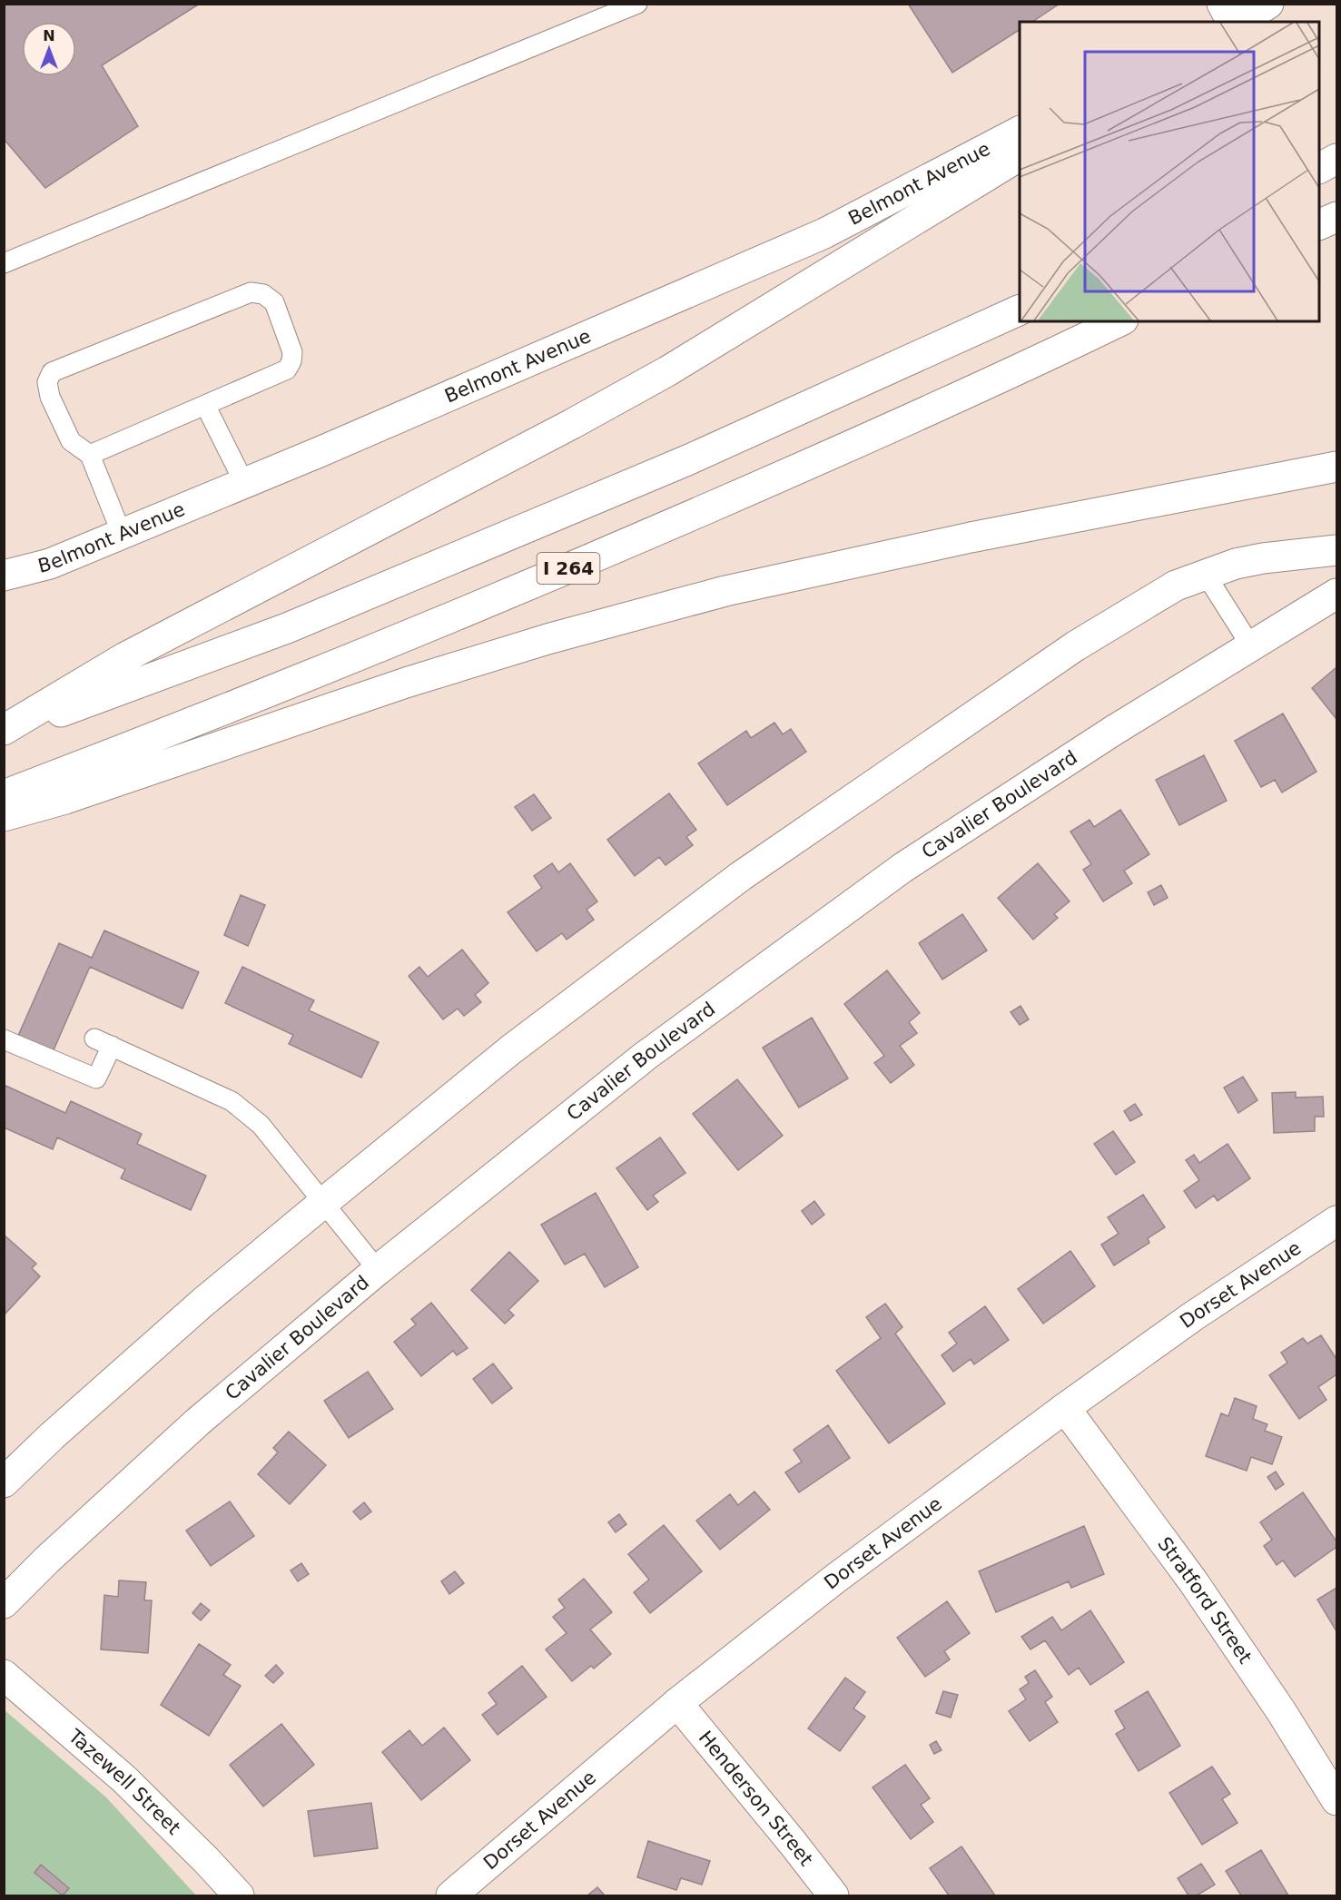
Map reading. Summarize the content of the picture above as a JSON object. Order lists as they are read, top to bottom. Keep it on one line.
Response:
{"streets":{"main road":["Belmont Avenue","I 264","Cavalier Boulevard","Dorset Avenue","Stratford Street","Tazewell Street","Henderson Street"]},"crossings":[["Dorset Avenue","Stratford Street"],["Dorset Avenue","Henderson Street"]],"north":"top"}
